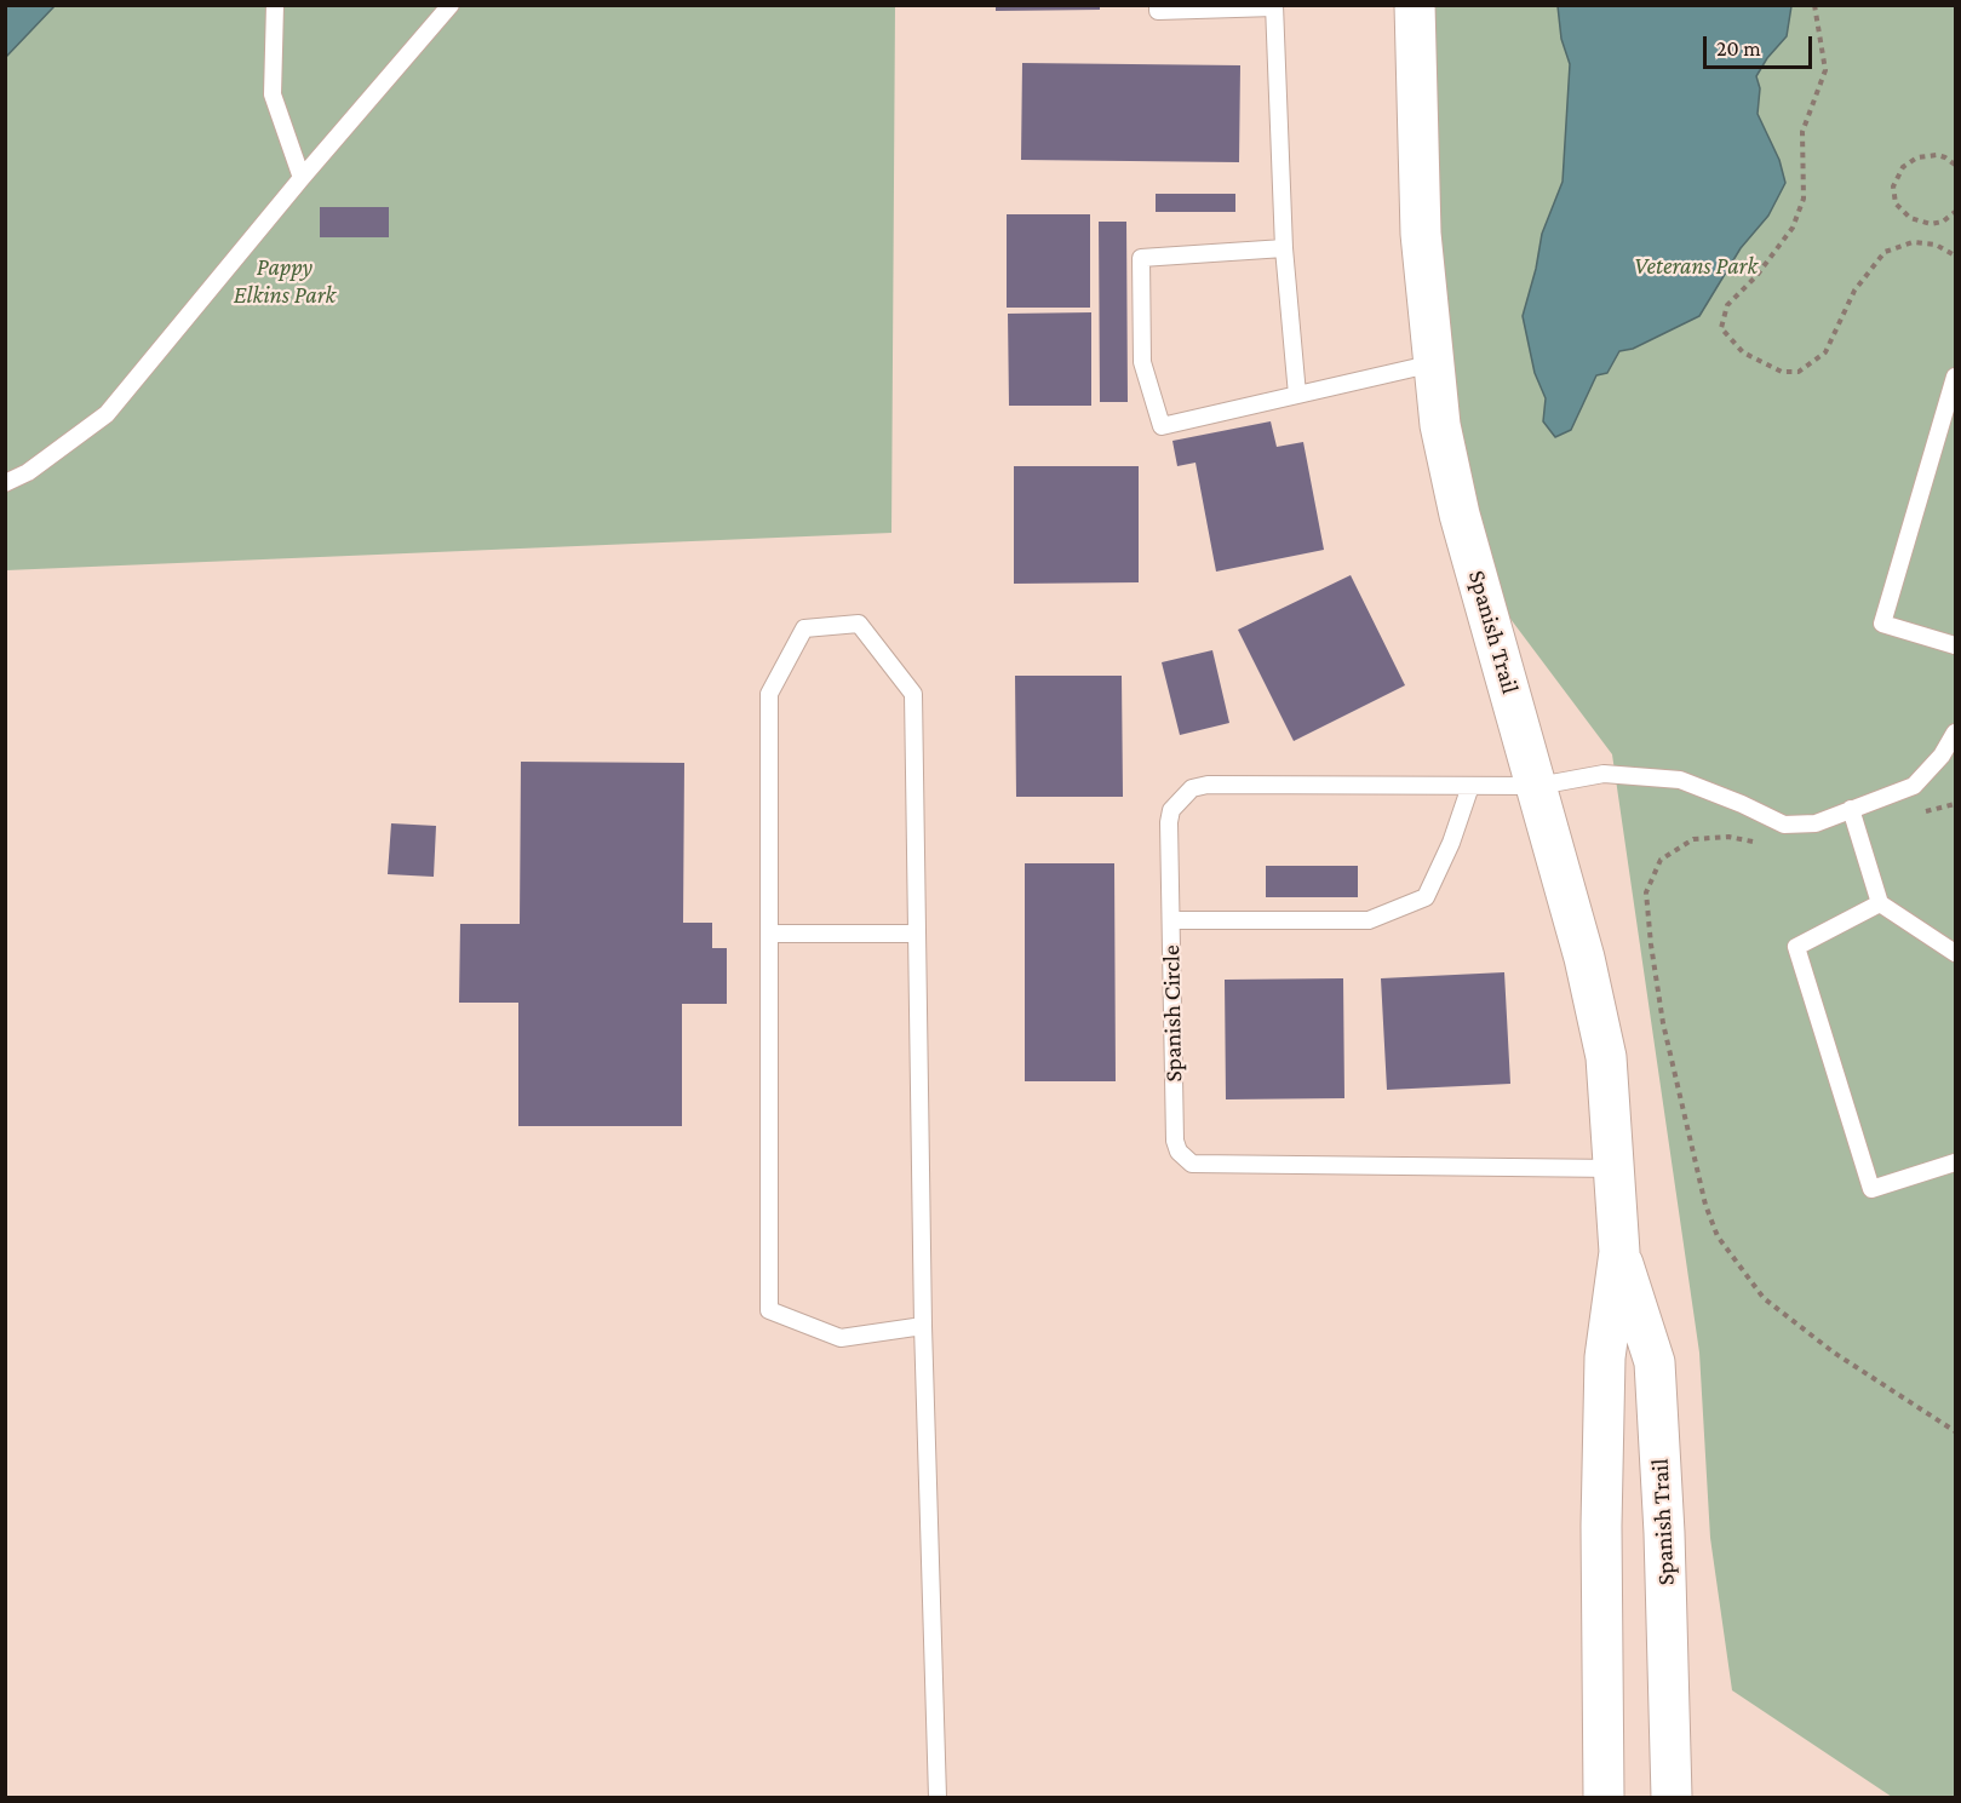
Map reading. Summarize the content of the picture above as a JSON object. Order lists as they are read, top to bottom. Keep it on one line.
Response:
{"streets":{"street":["Spanish Trail"],"lane":["Spanish Circle"]},"crossings":[["Spanish Trail","Spanish Circle"]],"parks":["Veterans Park","Pappy Elkins Park"],"scale_bar":"20 m"}
